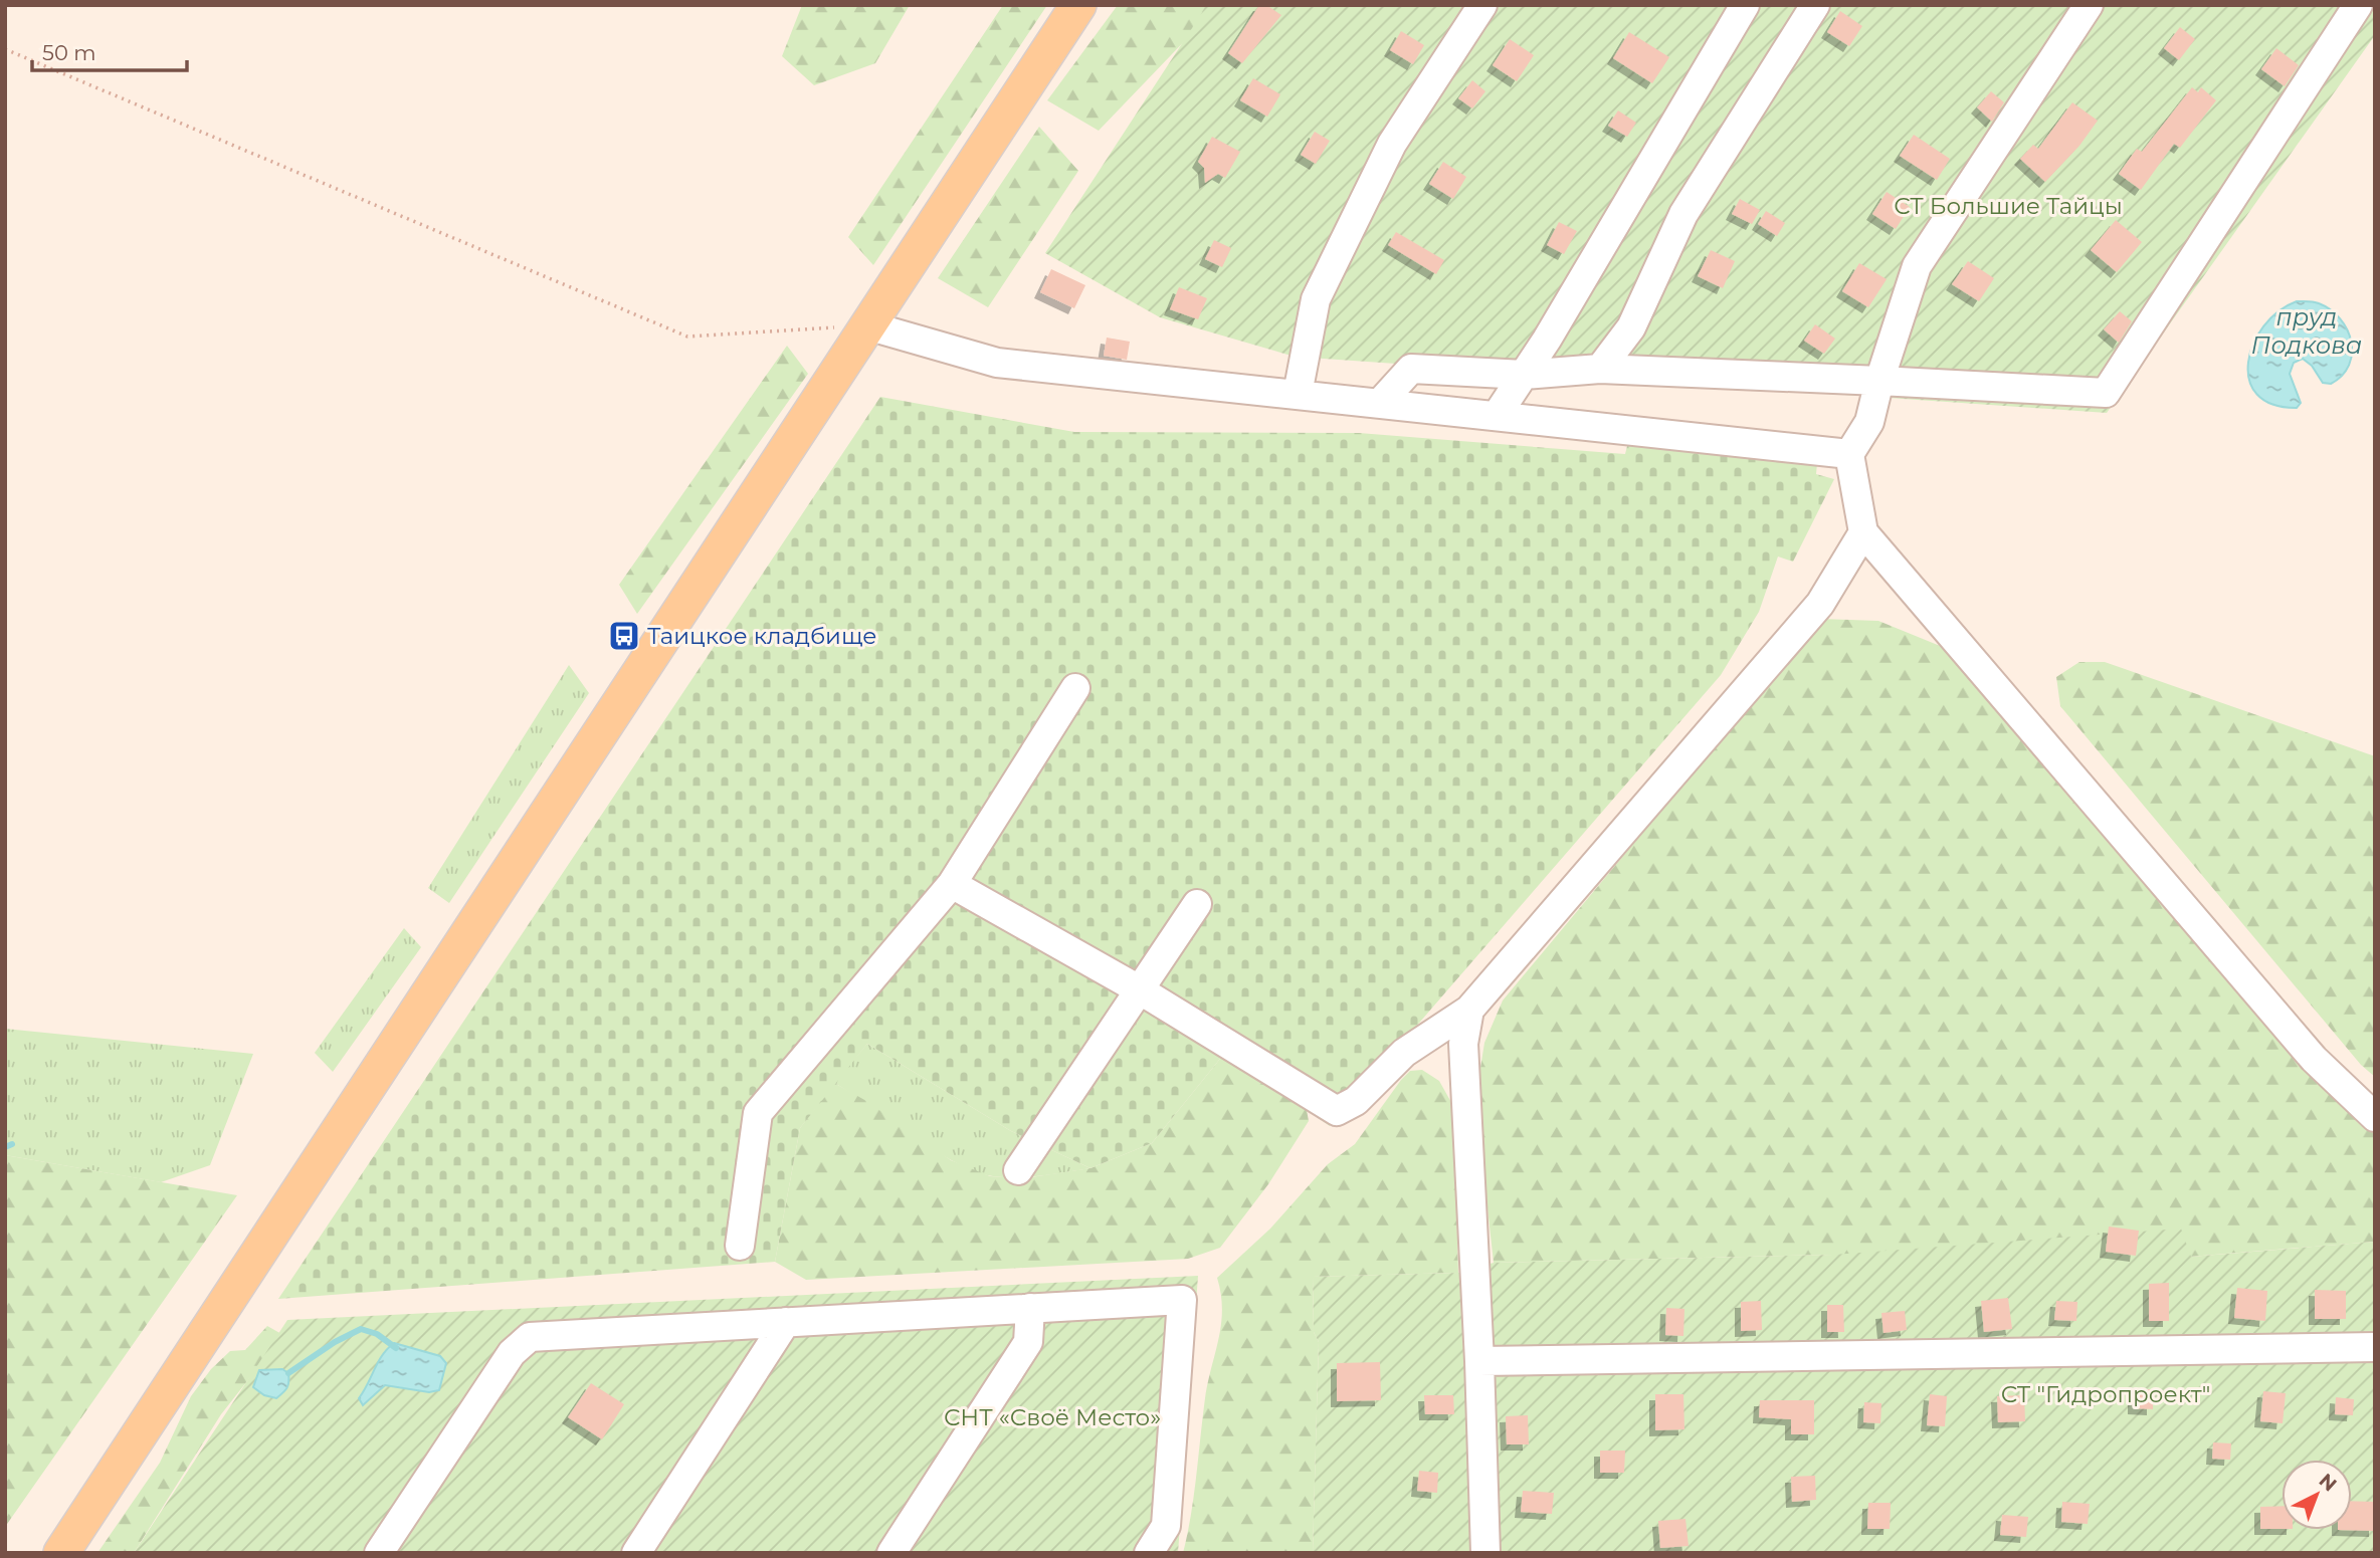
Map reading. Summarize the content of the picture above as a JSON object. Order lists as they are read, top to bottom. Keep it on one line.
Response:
{"water":["пруд Подкова"],"parks":["СТ Большие Тайцы","СТ \"Гидропроект\"","СНТ «Своё Место»"],"places":{"bus stop":["Таицкое кладбище"]},"scale_bar":"50 m","north":"top right"}
